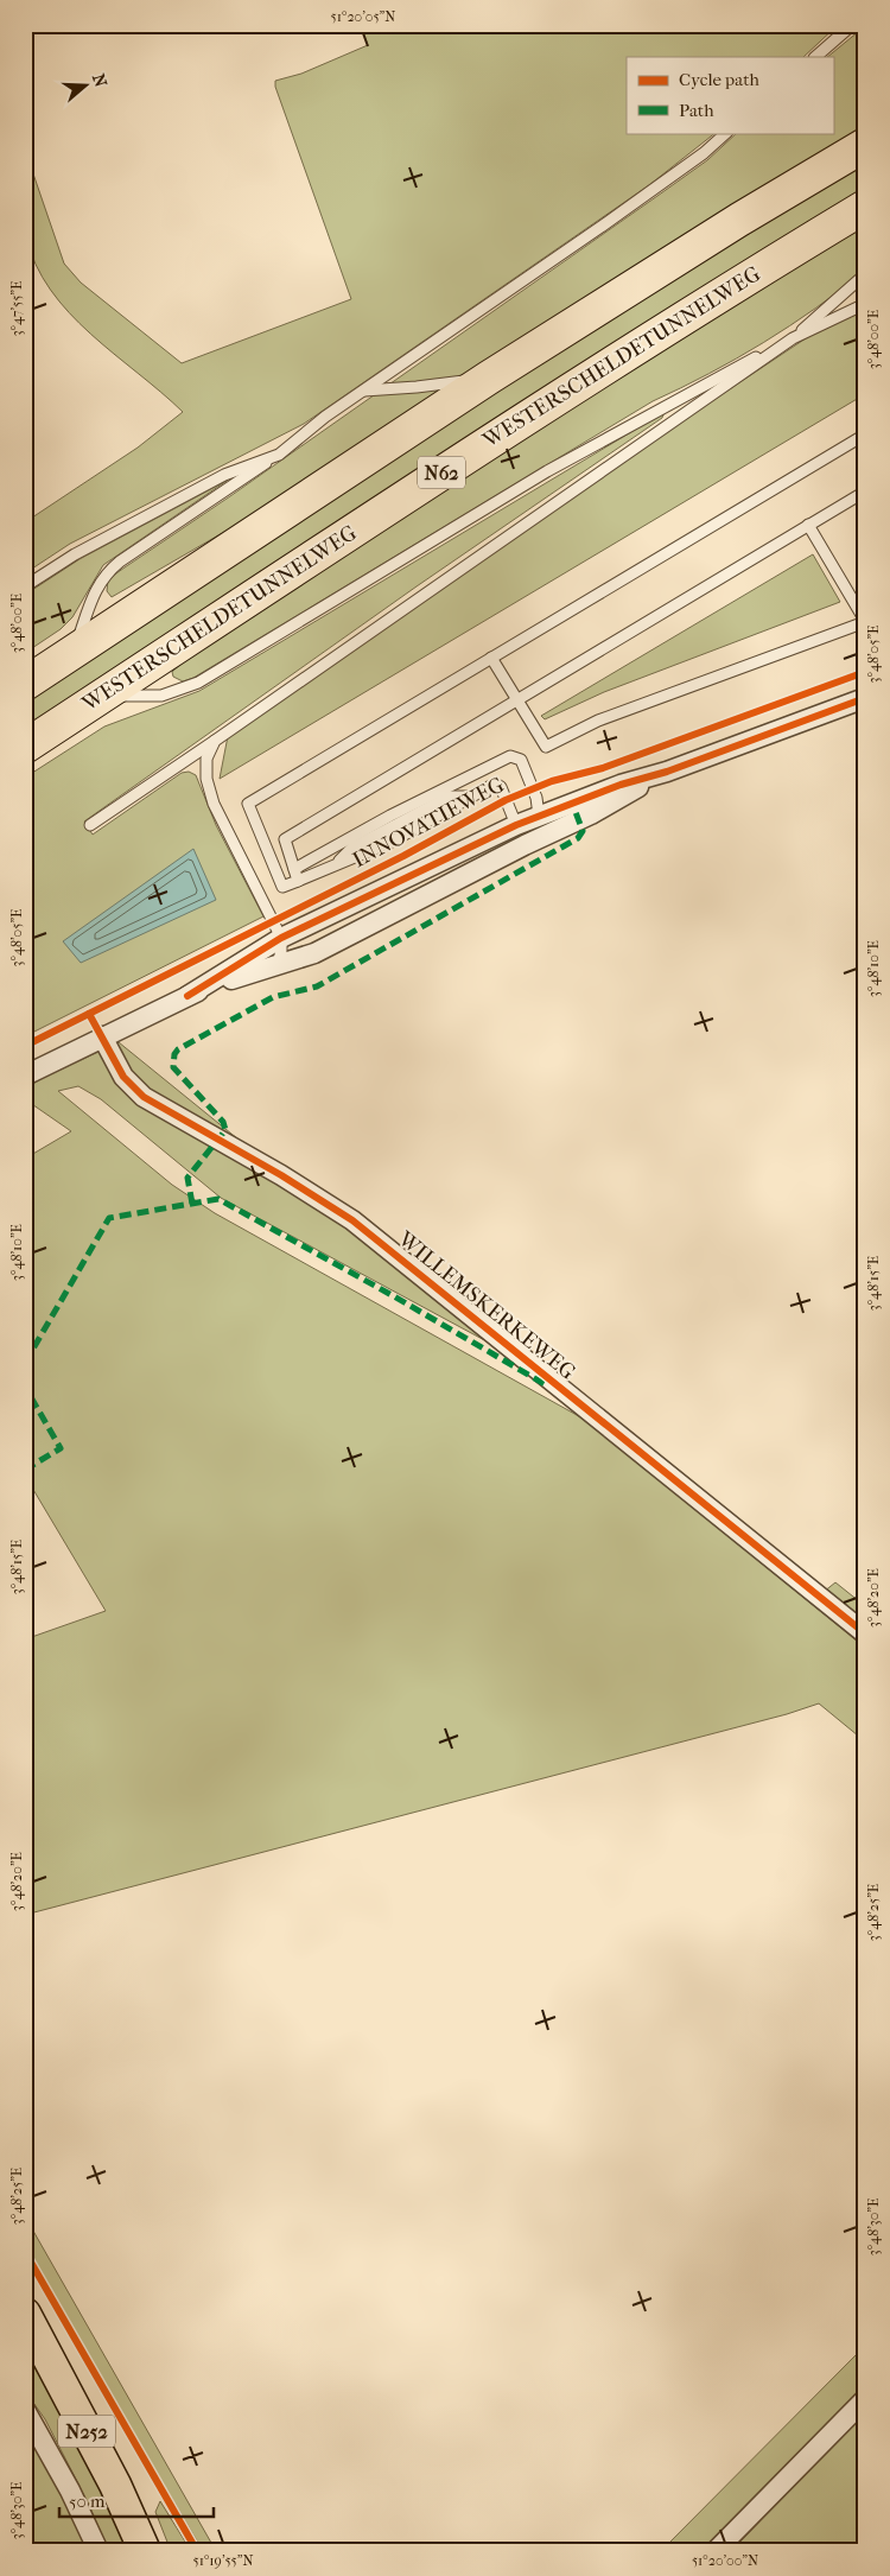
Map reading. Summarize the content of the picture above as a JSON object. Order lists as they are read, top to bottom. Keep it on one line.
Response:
{"streets":{"highway":["WESTERSCHELDETUNNELWEG","N62"],"main road":["N252"],"street":["INNOVATIEWEG","WILLEMSKERKEWEG"]},"crossings":[["INNOVATIEWEG","WILLEMSKERKEWEG"]],"legend":["Cycle path","Path"],"scale_bar":"50 m","north":"right","coordinates":["51°20'05\"N","3°47'55\"E","3°48'00\"E","3°48'05\"E","3°48'10\"E","3°48'15\"E","3°48'20\"E","3°48'25\"E","3°48'30\"E","51°19'55\"N","51°20'00\"N"]}
